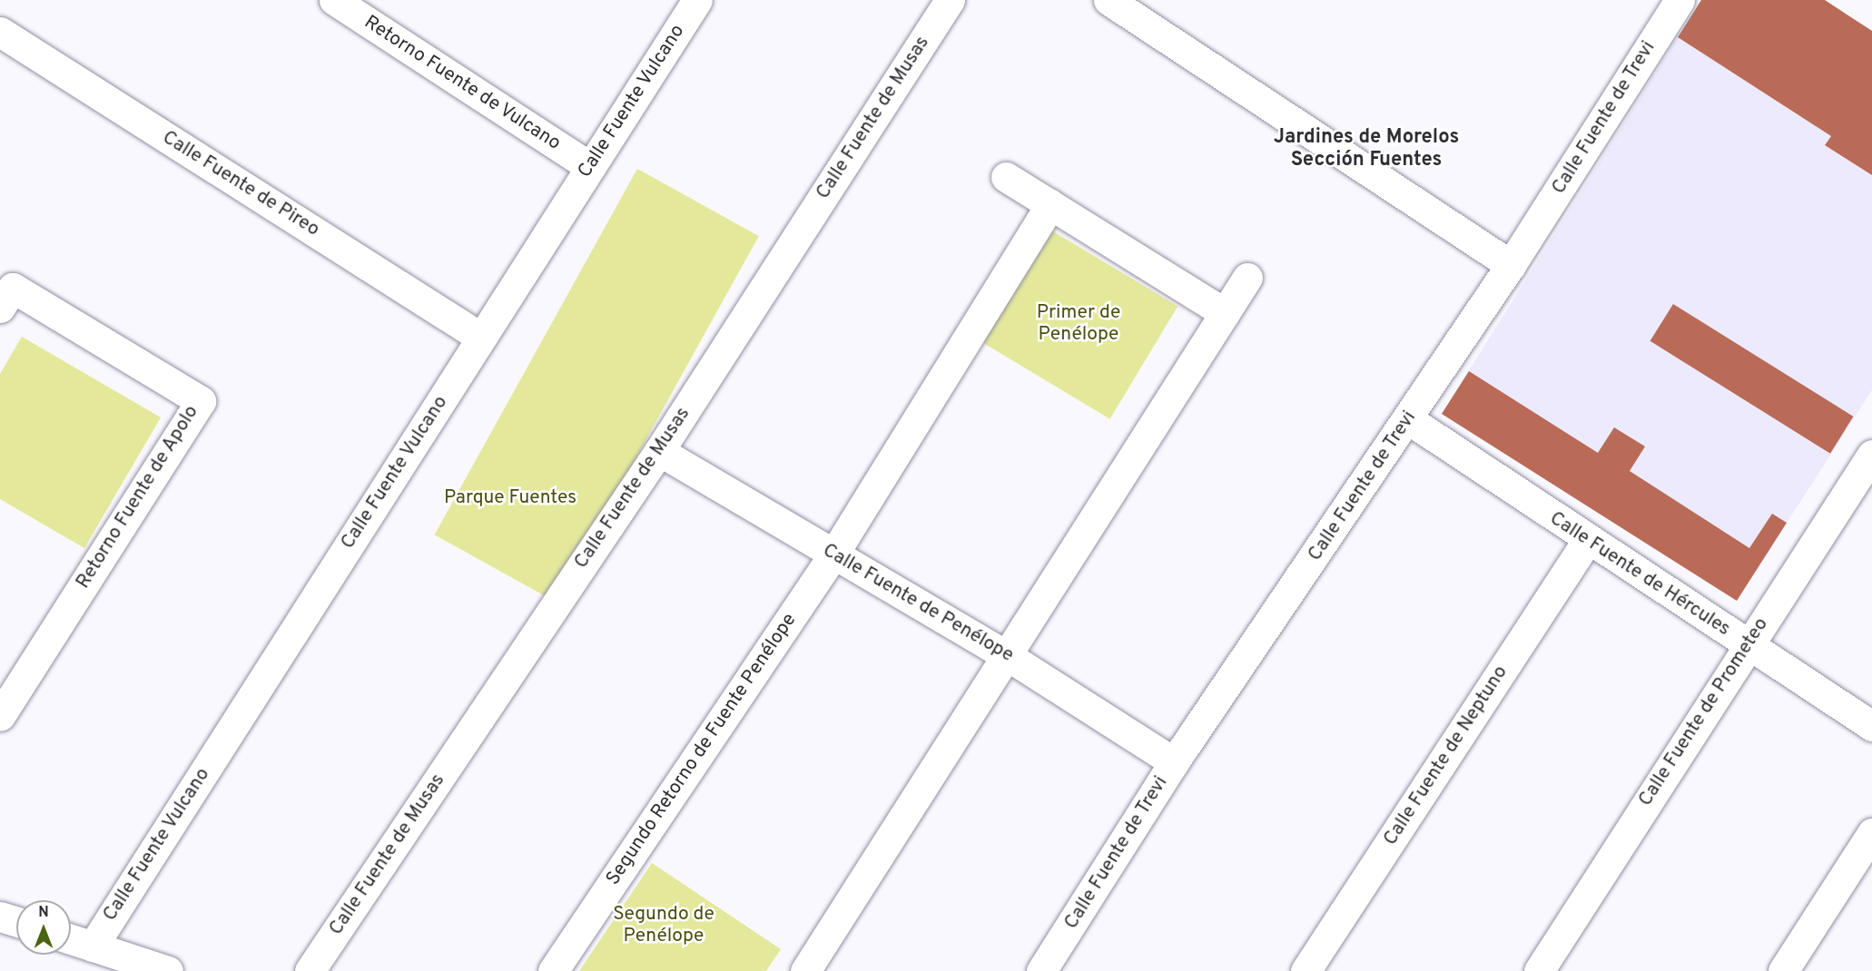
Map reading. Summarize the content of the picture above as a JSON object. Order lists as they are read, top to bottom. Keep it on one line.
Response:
{"streets":{"street":["Retorno Fuente de Vulcano","Calle Fuente Vulcano","Calle Fuente de Musas","Calle Fuente de Trevi","Calle Fuente de Pireo","Retorno Fuente de Apolo","Calle Fuente de Hércules","Calle Fuente de Penélope","Calle Fuente de Prometeo","Segundo Retorno de Fuente Penélope","Calle Fuente de Neptuno"]},"crossings":[["Retorno Fuente de Vulcano","Calle Fuente Vulcano"],["Calle Fuente Vulcano","Calle Fuente de Pireo"],["Calle Fuente de Musas","Calle Fuente de Penélope"],["Calle Fuente de Trevi","Calle Fuente de Hércules"],["Calle Fuente de Trevi","Calle Fuente de Penélope"],["Calle Fuente de Hércules","Calle Fuente de Prometeo"],["Calle Fuente de Hércules","Calle Fuente de Neptuno"],["Calle Fuente de Penélope","Segundo Retorno de Fuente Penélope"]],"districts":["Jardines de Morelos Sección Fuentes"],"parks":["Primer de Penélope","Parque Fuentes","Segundo de Penélope"],"north":"top"}
